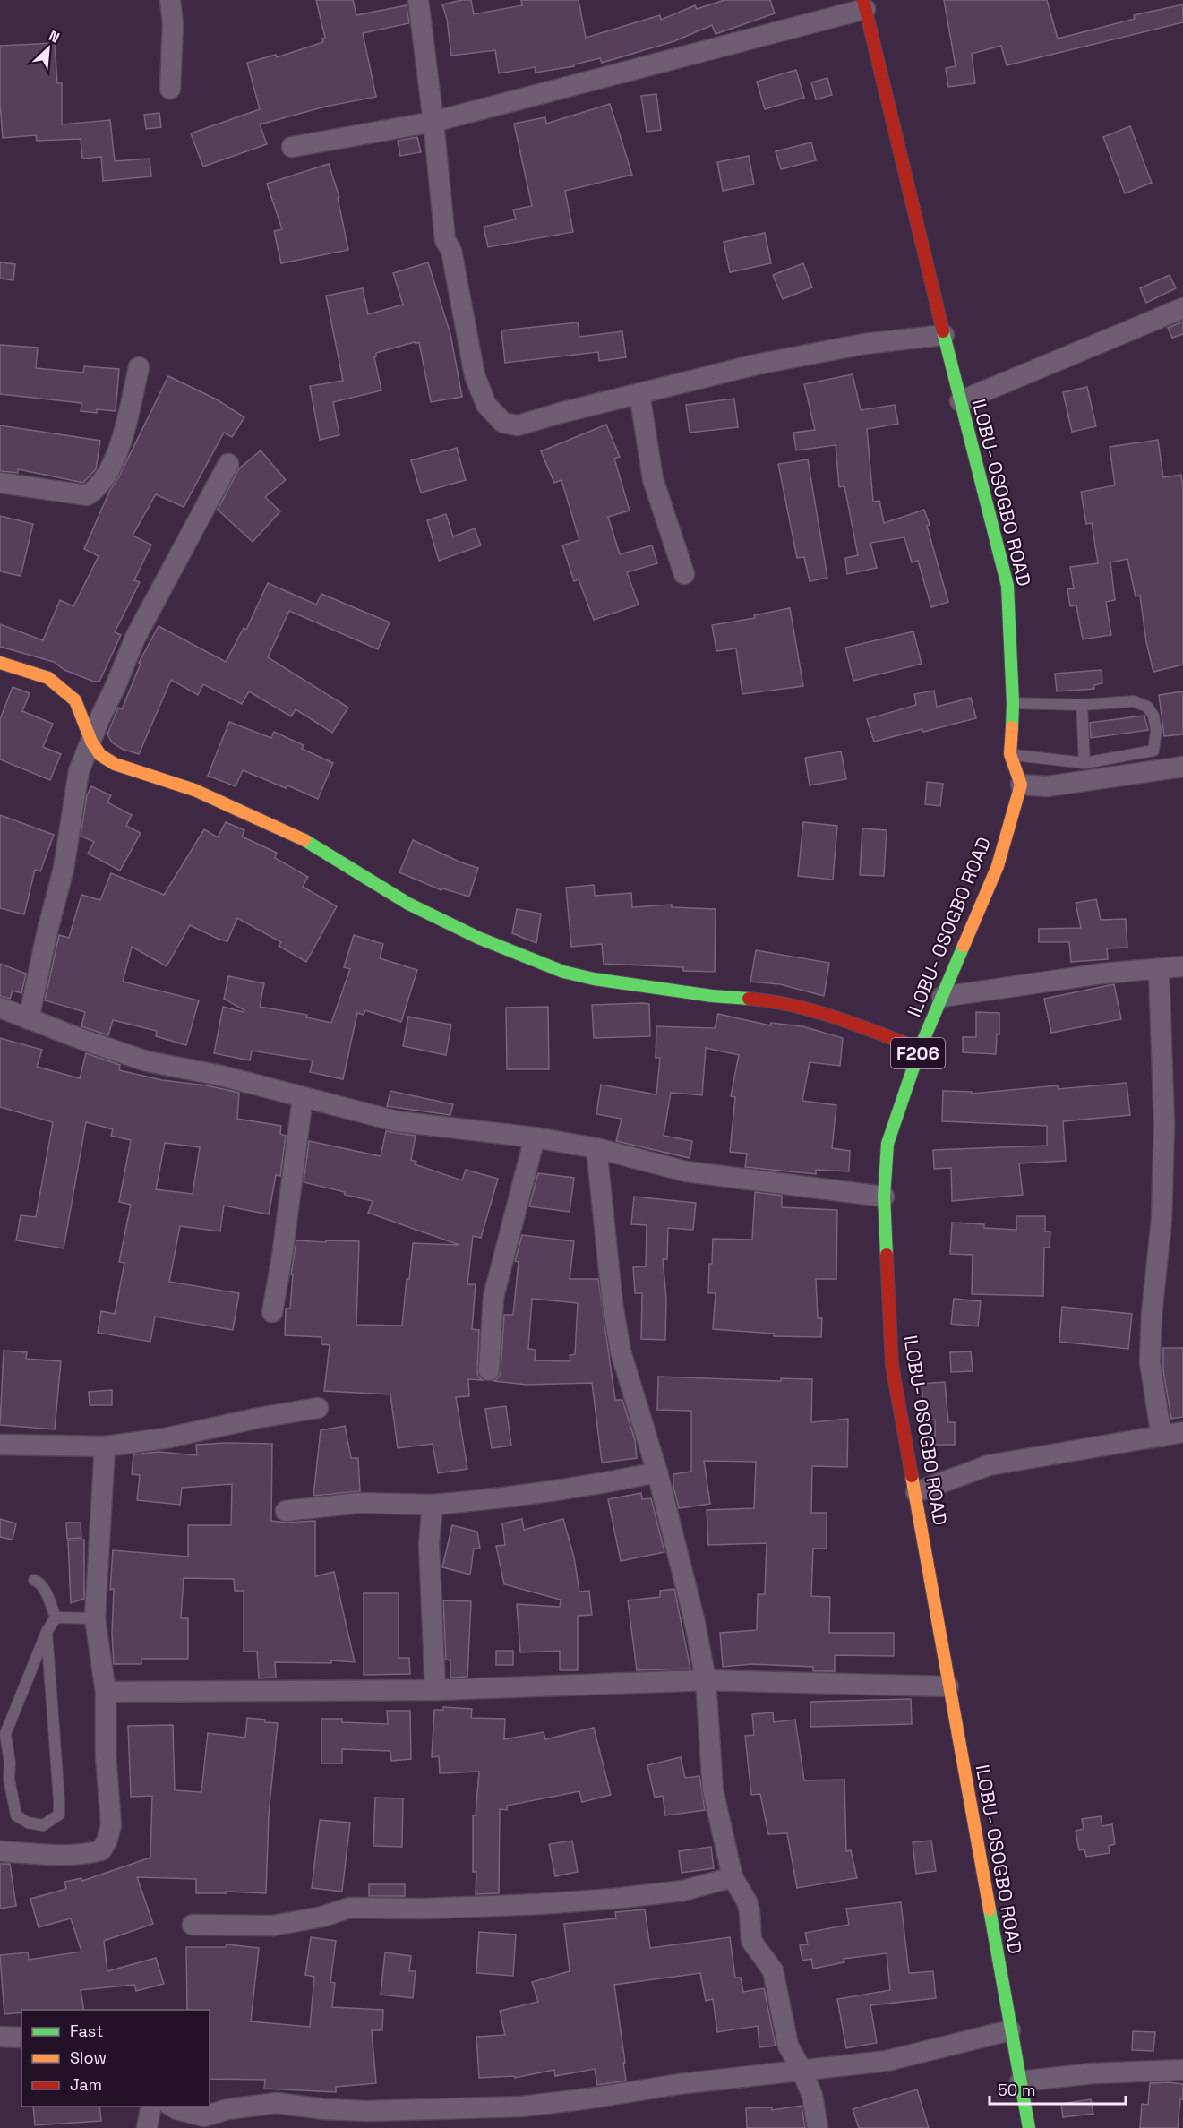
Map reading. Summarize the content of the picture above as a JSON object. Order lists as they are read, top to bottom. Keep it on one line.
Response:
{"streets":{"main road":["ILOBU- OSOGBO ROAD","F206"]},"legend":["Fast","Slow","Jam"],"scale_bar":"50 m","north":"top right"}
